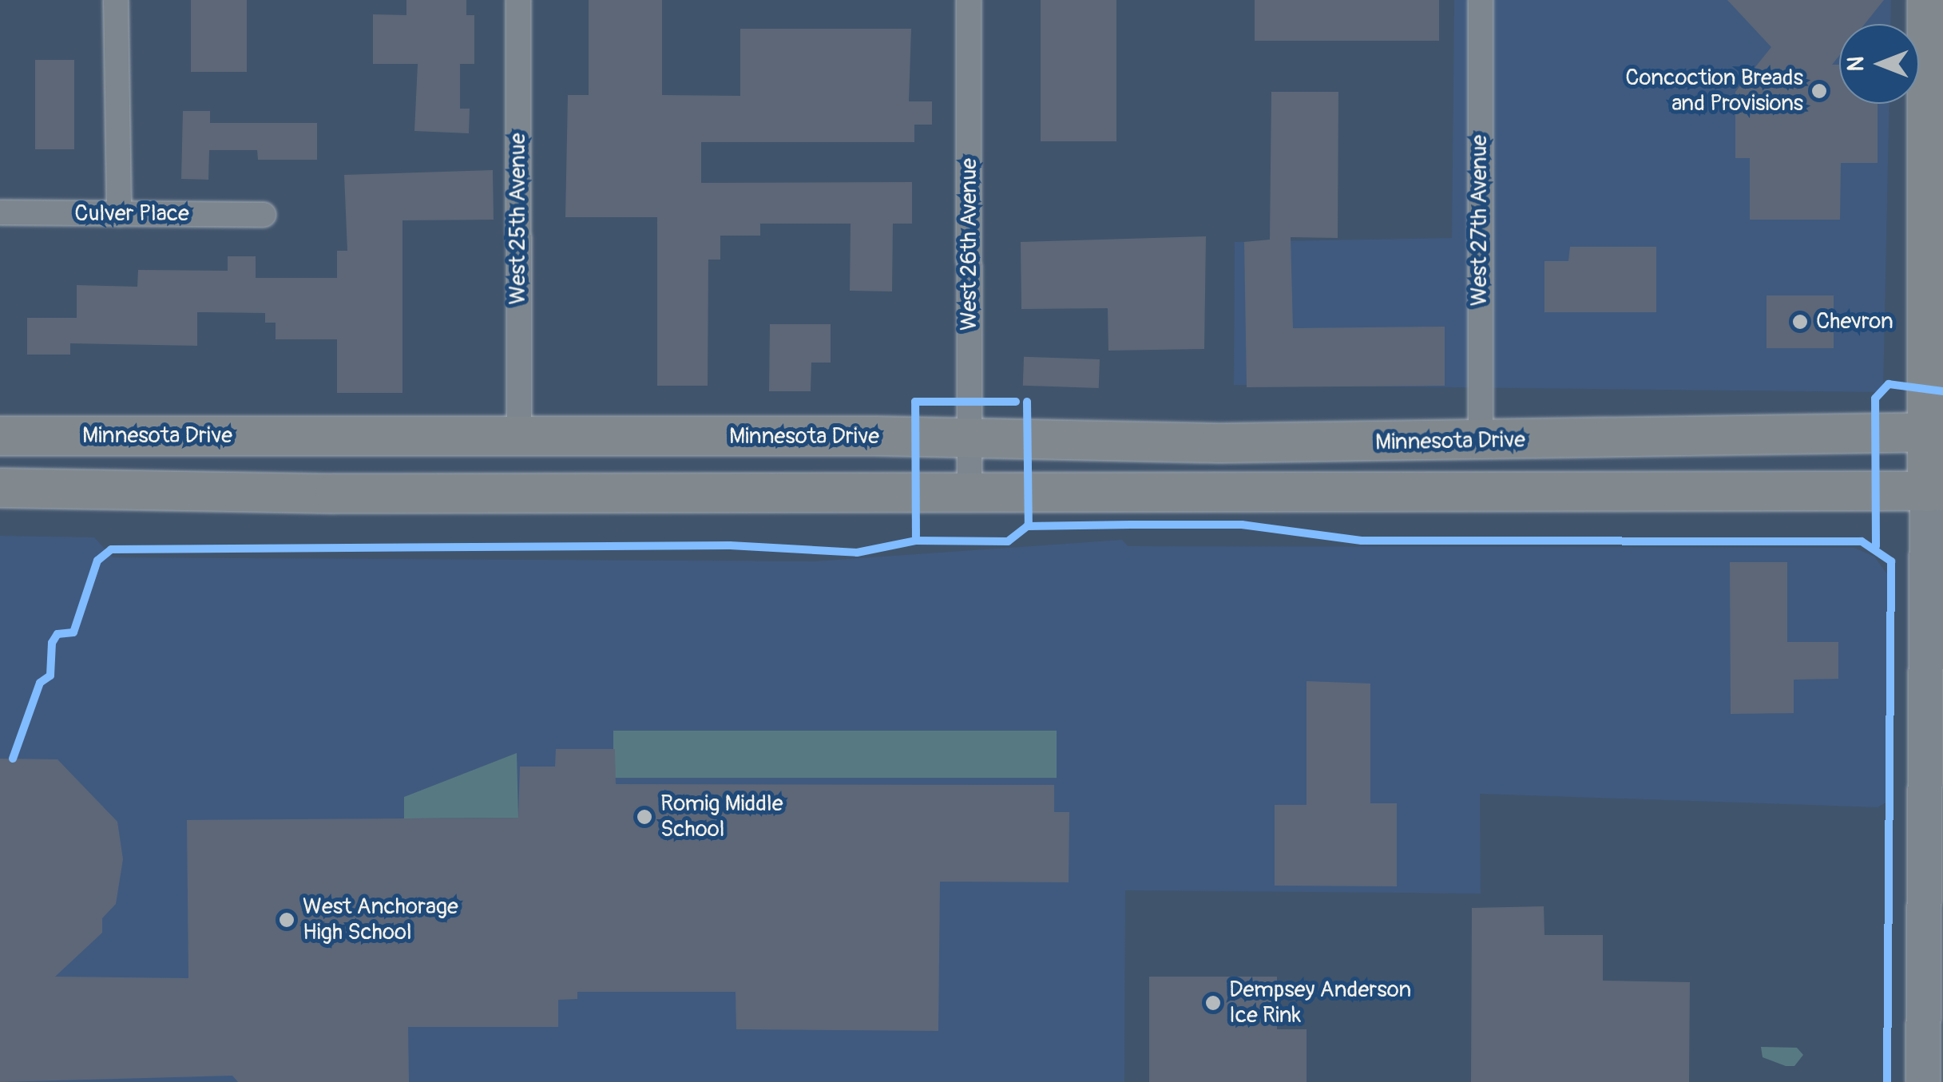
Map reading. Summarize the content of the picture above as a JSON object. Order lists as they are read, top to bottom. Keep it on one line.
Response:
{"streets":{"main road":["Minnesota Drive"],"street":["Culver Place","West 25th Avenue","West 27th Avenue","West 26th Avenue"]},"crossings":[["West 25th Avenue","Minnesota Drive"],["West 27th Avenue","Minnesota Drive"],["West 26th Avenue","Minnesota Drive"]],"places":["Concoction Breads and Provisions","Chevron","Romig Middle School","West Anchorage High School","Dempsey Anderson Ice Rink"],"north":"left"}
